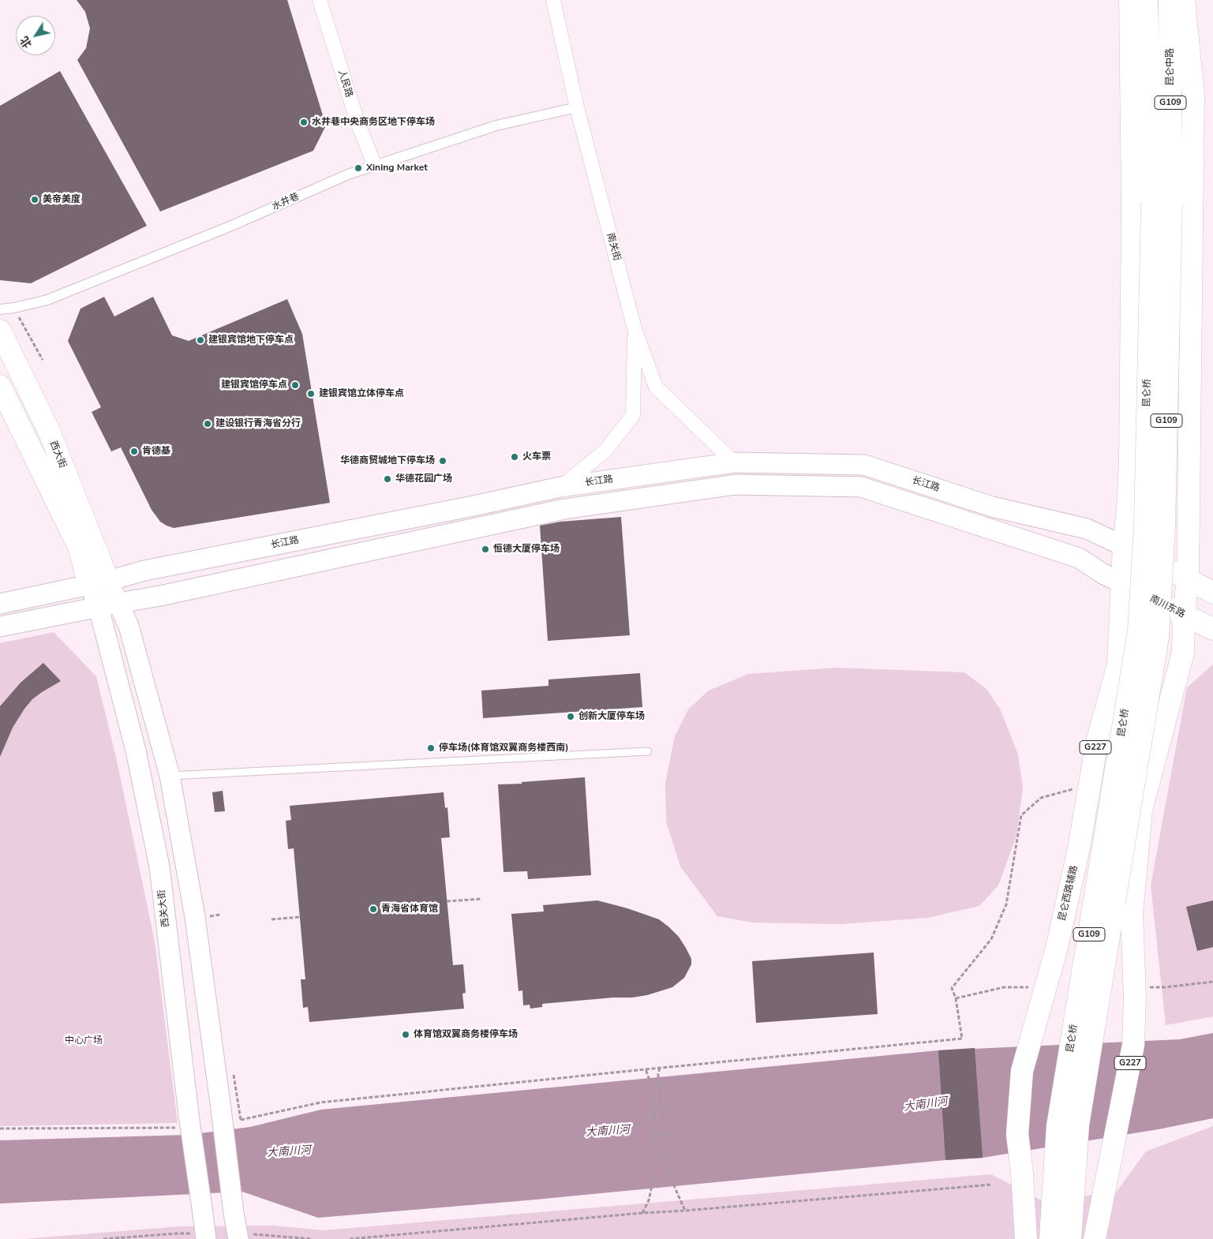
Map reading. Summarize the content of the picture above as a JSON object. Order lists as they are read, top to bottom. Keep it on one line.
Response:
{"streets":{"main road":["昆仑中路","G109","昆仑桥","西大街","长江路","南川东路","G227","昆仑西路辅路","西关大街"],"street":["人民路","水井巷","南关街"]},"crossings":[["昆仑中路","G109"],["昆仑中路","昆仑桥"],["人民路","水井巷"],["G109","昆仑桥"],["水井巷","南关街"],["南关街","长江路"],["西大街","长江路"],["西大街","西关大街"],["长江路","G227"],["长江路","昆仑西路辅路"],["长江路","西关大街"],["南川东路","G227"],["南川东路","昆仑西路辅路"]],"water":["大南川河"],"parks":["中心广场"],"places":["水井巷中央商务区地下停车场","Xining Market","美帝美度","建银宾馆地下停车点","建银宾馆停车点","建银宾馆立体停车点","建设银行青海省分行","肯德基","火车票","华德商贸城地下停车场","华德花园广场","恒德大厦停车场","创新大厦停车场","停车场(体育馆双翼商务楼西南)","青海省体育馆","体育馆双翼商务楼停车场"],"north":"bottom left"}
